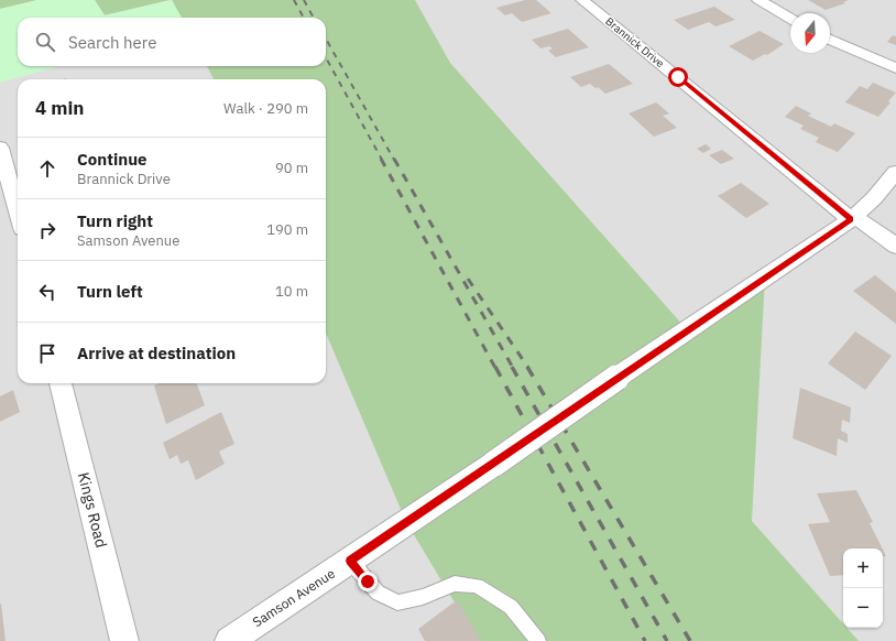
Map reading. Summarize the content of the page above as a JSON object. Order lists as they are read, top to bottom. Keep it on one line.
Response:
{"streets":{"street":["Brannick Drive","Kings Road","Samson Avenue"]},"crossings":[["Brannick Drive","Samson Avenue"]],"north":"bottom","page":{"search":"Search here","heading":["4 min","Walk · 290 m"],"list":[["Continue","Brannick Drive","90 m"],["Turn right","Samson Avenue","190 m"],["Turn left","10 m"],"Arrive at destination"],"map_buttons":["+","−"]}}
